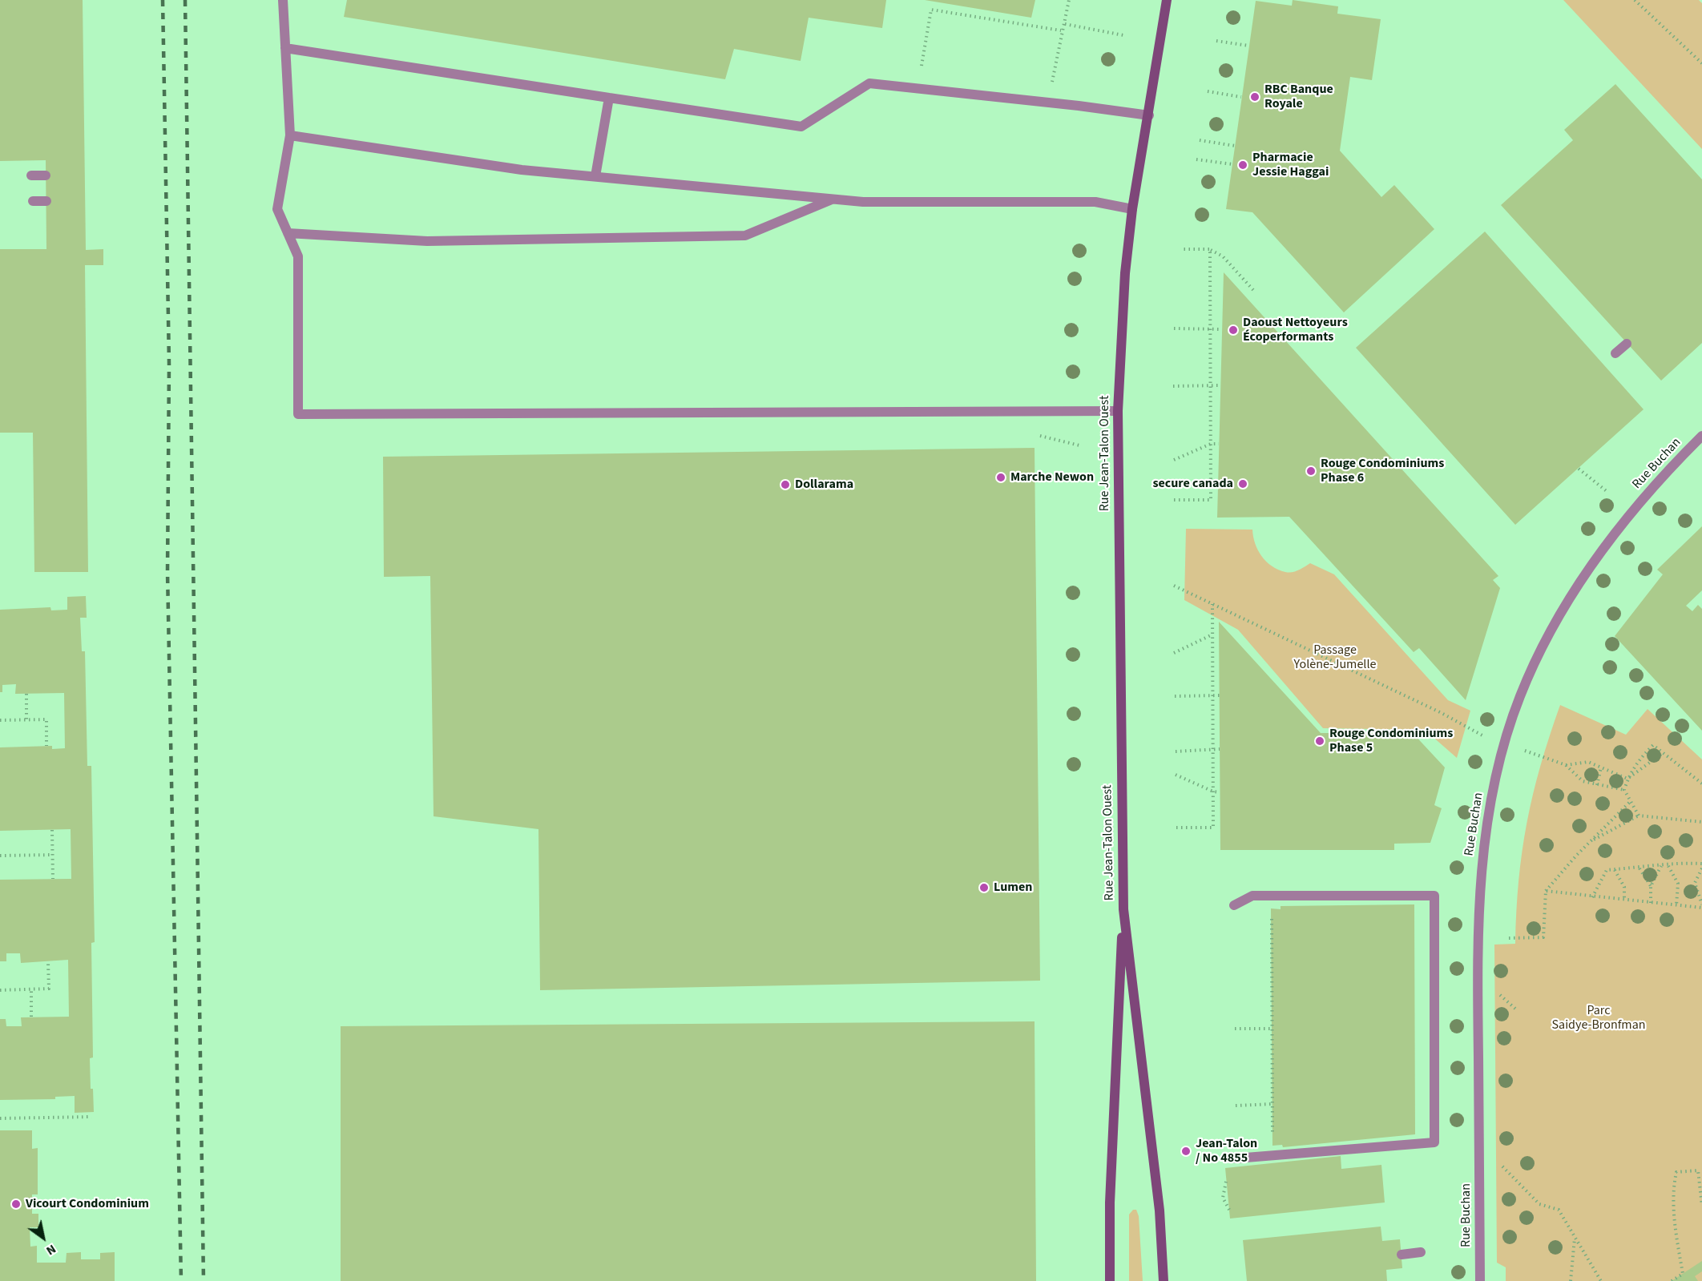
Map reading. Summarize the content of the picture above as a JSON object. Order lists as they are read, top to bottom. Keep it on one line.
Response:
{"streets":{"main road":["Rue Jean-Talon Ouest"],"street":["Rue Buchan"]},"parks":["Passage Yolène-Jumelle","Parc Saidye-Bronfman"],"places":["RBC Banque Royale","Pharmacie Jessie Haggai","Daoust Nettoyeurs Écoperformants","Rouge Condominiums Phase 6","Marche Newon","secure canada","Dollarama","Rouge Condominiums Phase 5","Lumen","Jean-Talon / No 4855","Vicourt Condominium"],"north":"bottom right"}
